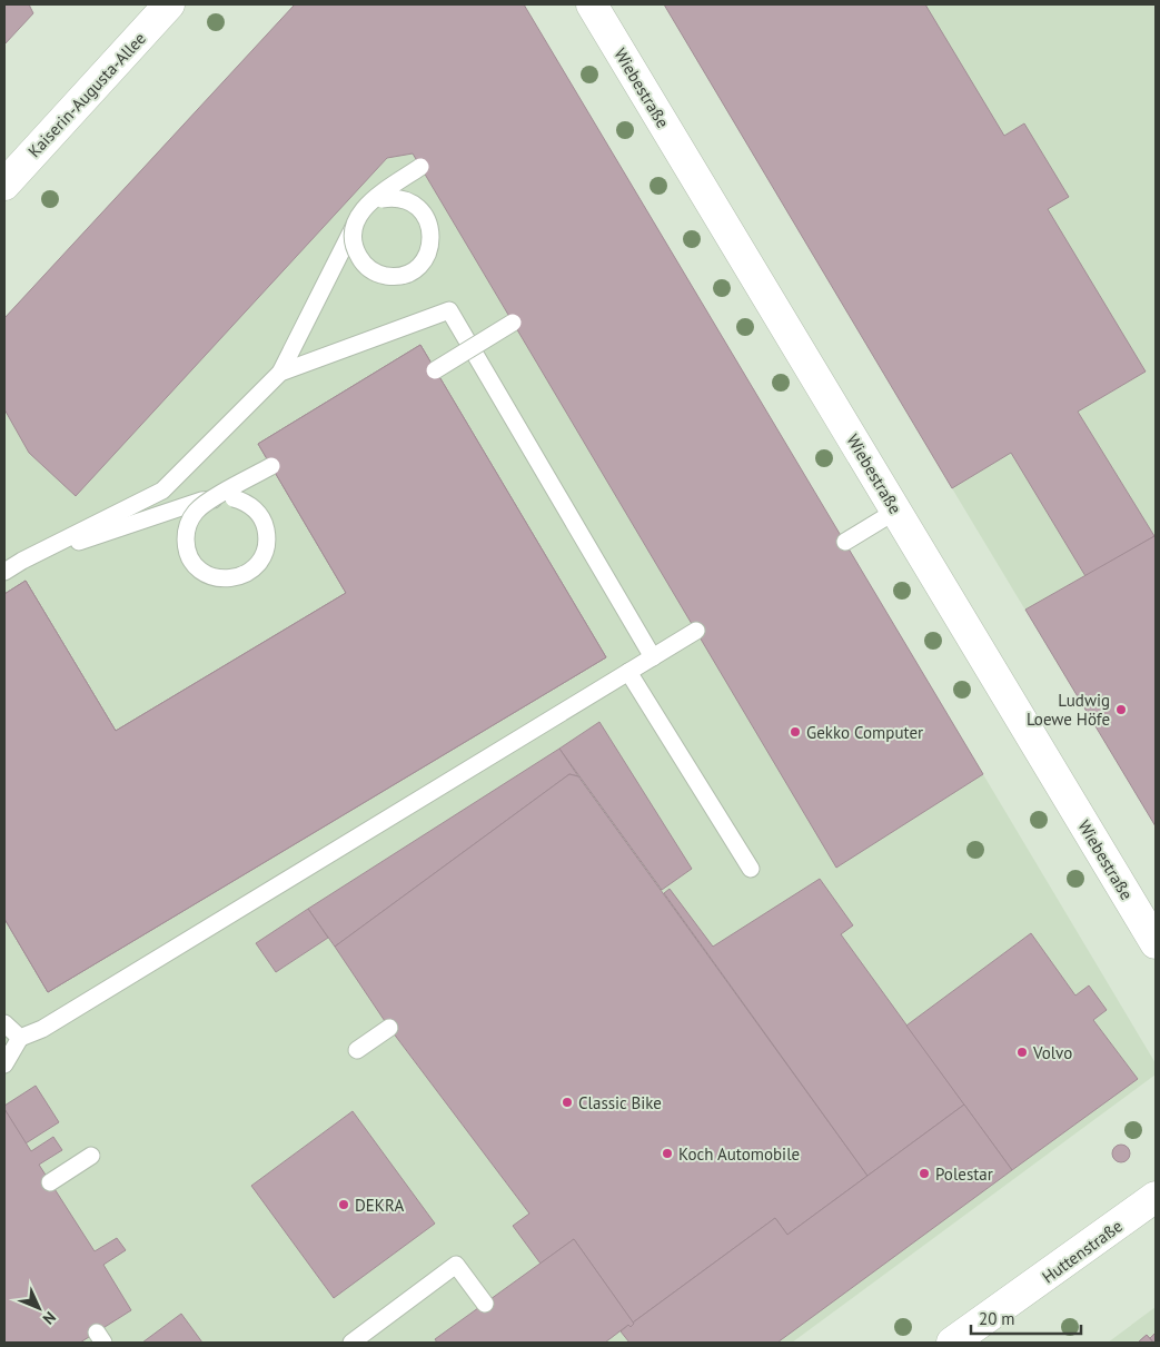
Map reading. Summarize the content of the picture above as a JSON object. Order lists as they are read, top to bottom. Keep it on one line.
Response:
{"streets":{"street":["Wiebestraße","Kaiserin-Augusta-Allee","Huttenstraße"]},"places":["Ludwig Loewe Höfe","Gekko Computer","Volvo","Classic Bike","Koch Automobile","Polestar","DEKRA"],"scale_bar":"20 m","north":"bottom right"}
